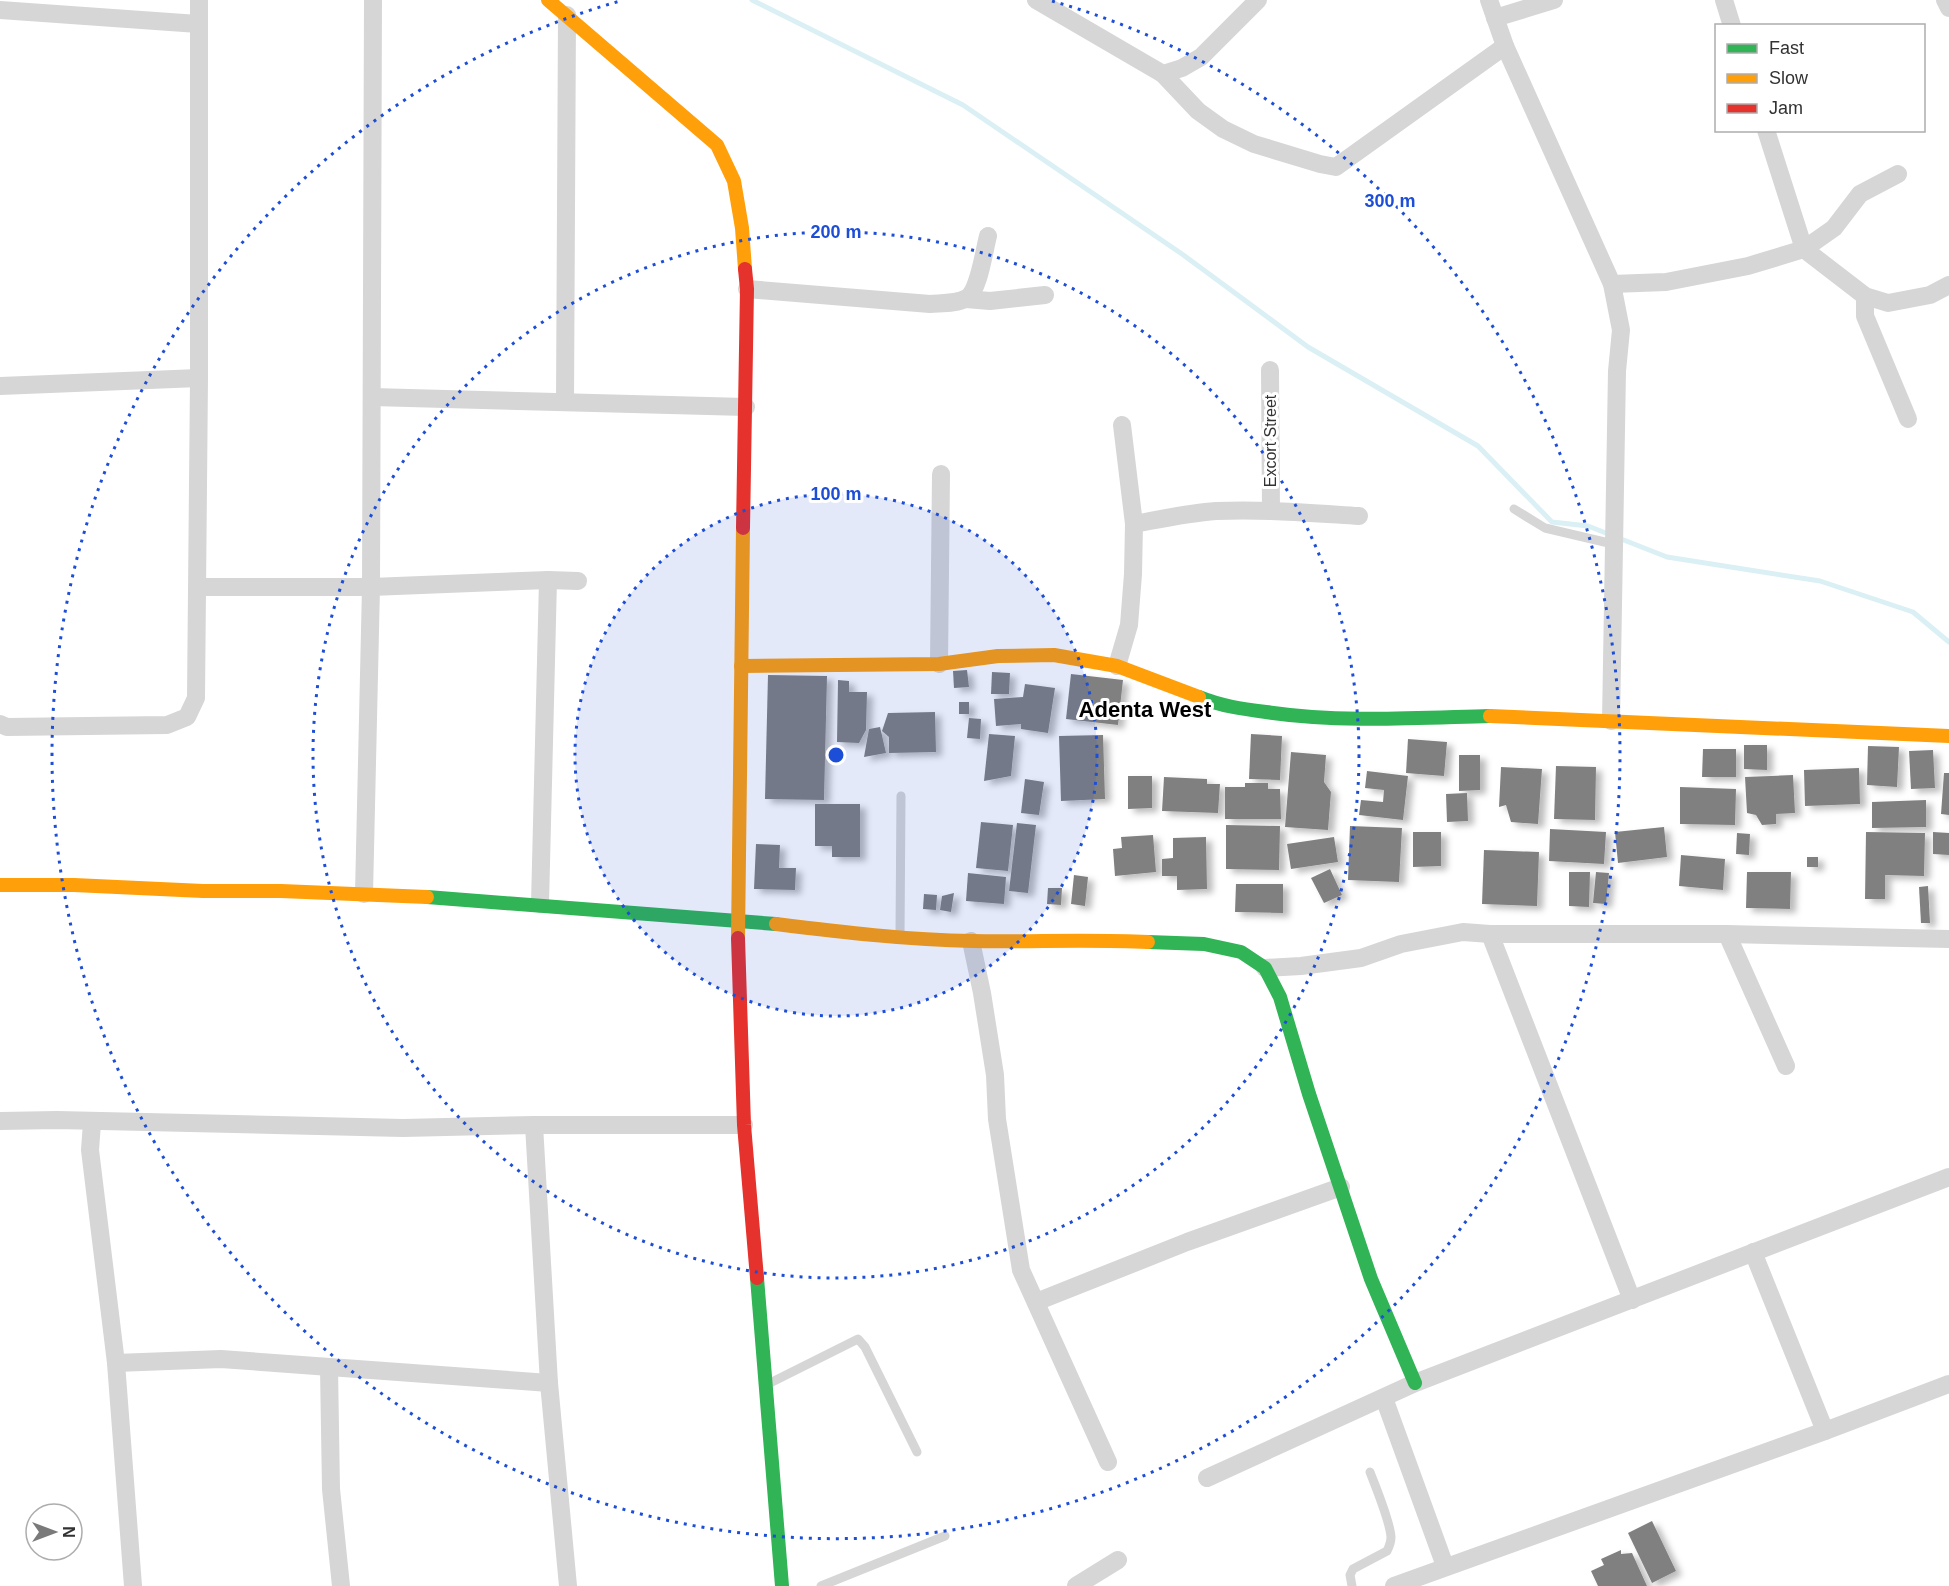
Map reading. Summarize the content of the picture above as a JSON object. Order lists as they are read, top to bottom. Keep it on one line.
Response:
{"streets":{"street":["Excort Street"]},"districts":["Adenta West"],"legend":["Fast","Slow","Jam"],"north":"right","rings":["300 m","200 m","100 m"]}
